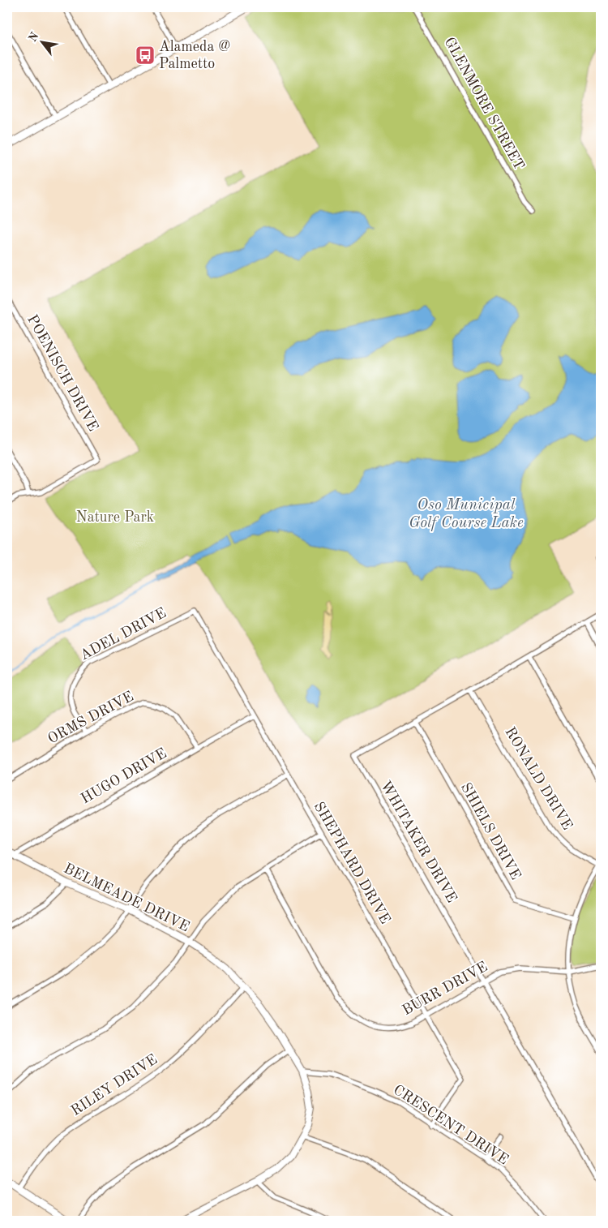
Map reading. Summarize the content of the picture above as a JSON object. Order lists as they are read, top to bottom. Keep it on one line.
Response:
{"streets":{"street":["GLENMORE STREET","POENISCH DRIVE","ADEL DRIVE","ORMS DRIVE","HUGO DRIVE","RONALD DRIVE","SHIELS DRIVE","WHITAKER DRIVE","SHEPHARD DRIVE","BELMEADE DRIVE","BURR DRIVE","RILEY DRIVE","CRESCENT DRIVE"]},"crossings":[["ADEL DRIVE","ORMS DRIVE"],["ADEL DRIVE","SHEPHARD DRIVE"],["ORMS DRIVE","HUGO DRIVE"],["HUGO DRIVE","SHEPHARD DRIVE"],["HUGO DRIVE","BELMEADE DRIVE"],["RONALD DRIVE","WHITAKER DRIVE"],["SHIELS DRIVE","WHITAKER DRIVE"],["WHITAKER DRIVE","BURR DRIVE"],["SHEPHARD DRIVE","BURR DRIVE"],["SHEPHARD DRIVE","CRESCENT DRIVE"],["BELMEADE DRIVE","RILEY DRIVE"],["BELMEADE DRIVE","CRESCENT DRIVE"]],"water":["Oso Municipal Golf Course Lake"],"parks":["Nature Park"],"places":{"bus stop":["Alameda @ Palmetto"]},"north":"top left"}
